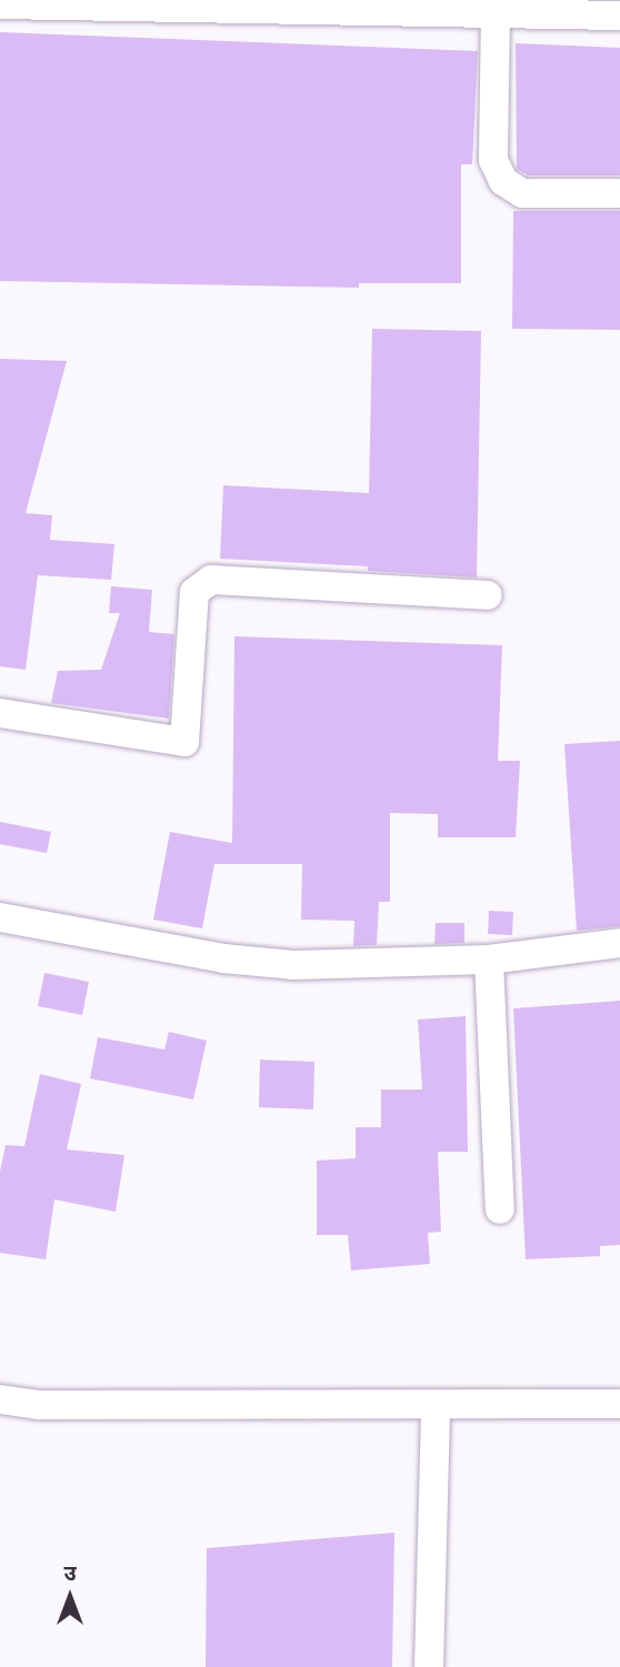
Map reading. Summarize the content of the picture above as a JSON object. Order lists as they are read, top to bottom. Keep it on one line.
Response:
{"north":"top"}
